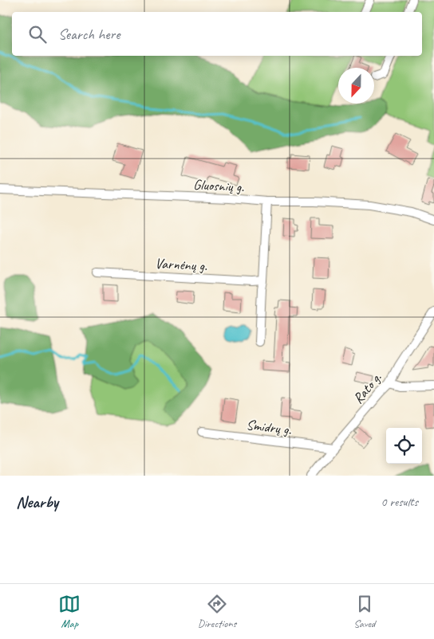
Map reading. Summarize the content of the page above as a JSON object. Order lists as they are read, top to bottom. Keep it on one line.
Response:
{"streets":{"street":["Gluosnių g.","Varnėnų g.","Rato g.","Smidrų g."]},"crossings":[["Rato g.","Smidrų g."]],"north":"bottom","page":{"search":"Search here","heading":["Nearby","0 results"],"nav":["Map","Directions","Saved"]}}
